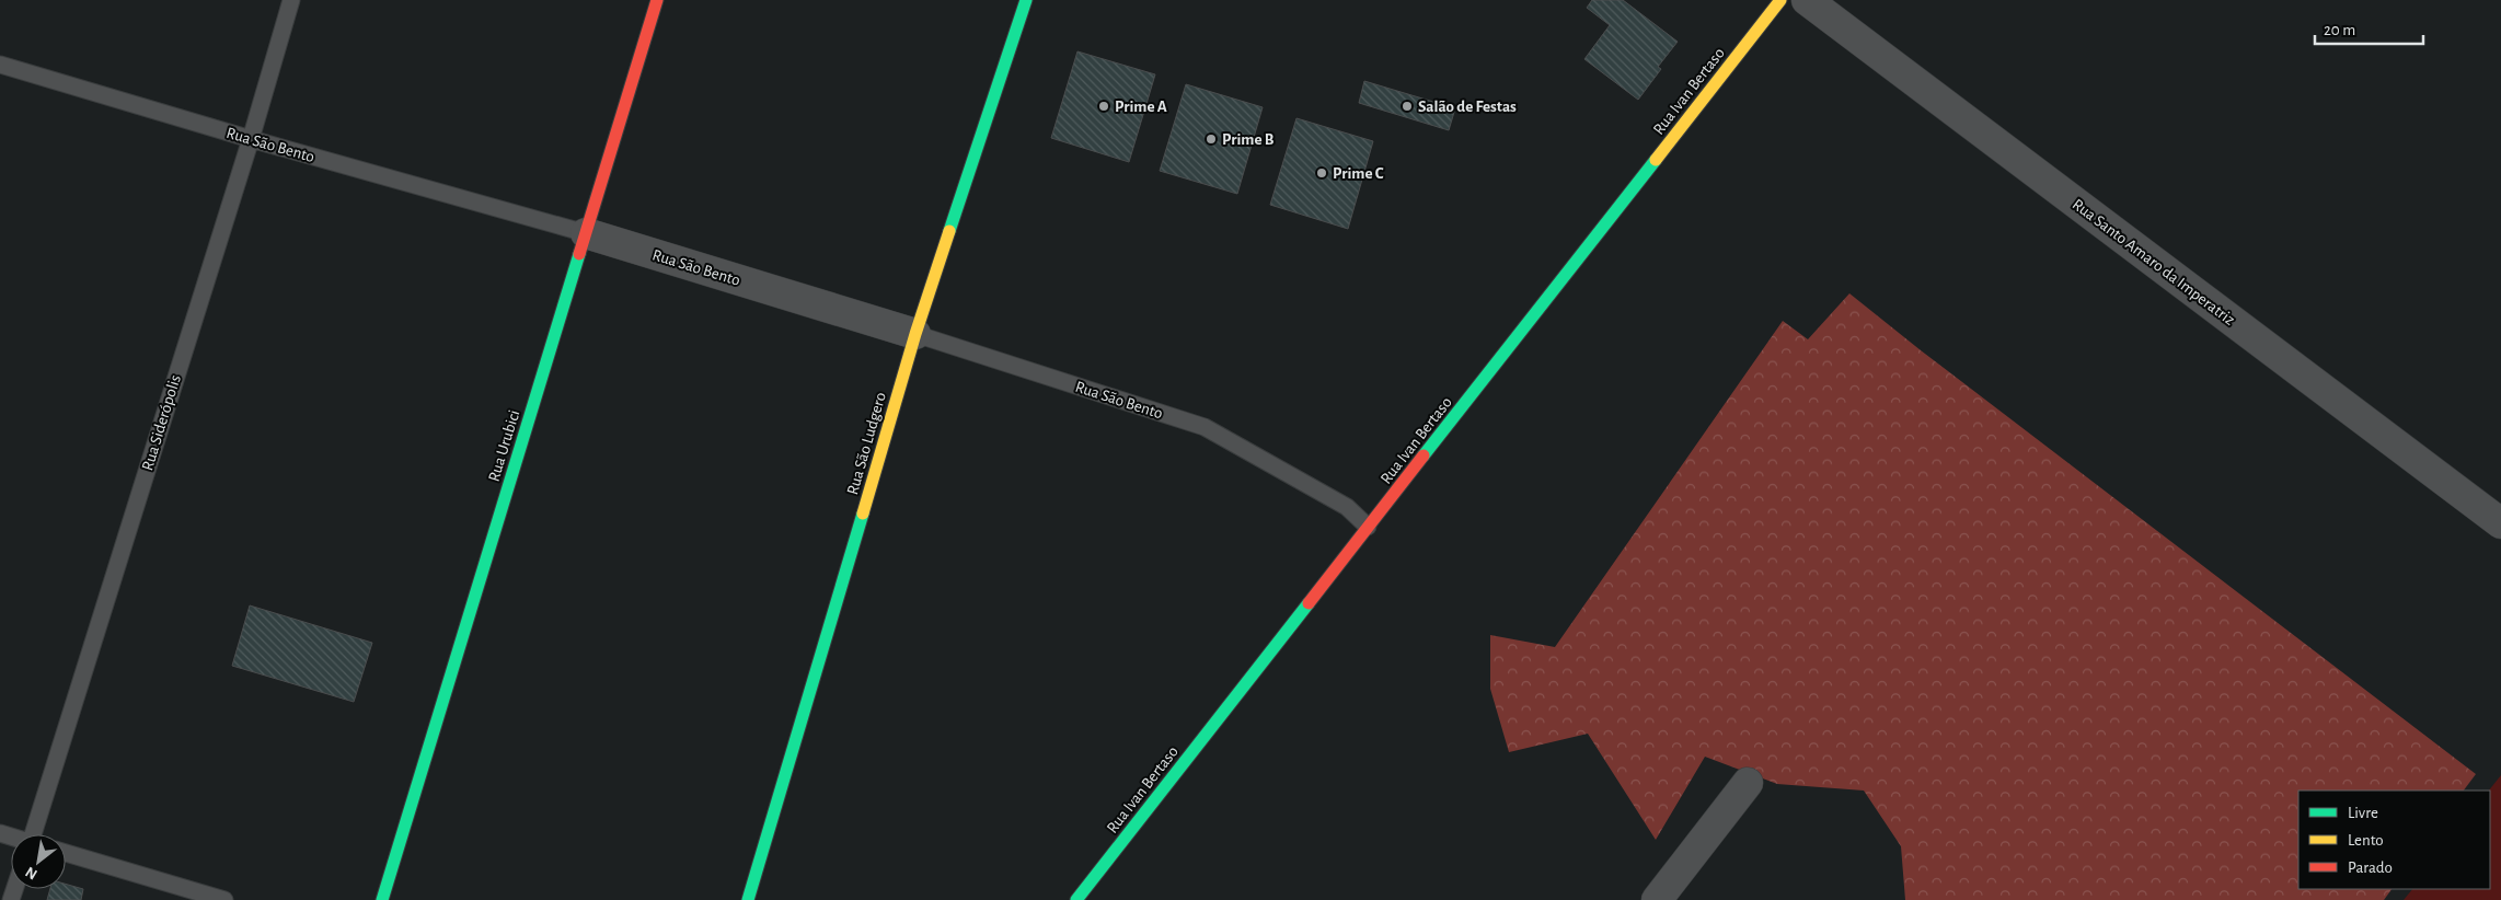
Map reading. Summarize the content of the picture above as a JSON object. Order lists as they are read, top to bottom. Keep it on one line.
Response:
{"streets":{"street":["Rua Ivan Bertaso","Rua São Bento","Rua Santo Amaro da Imperatriz","Rua São Ludgero","Rua Urubici"],"lane":["Rua Siderópolis"]},"crossings":[["Rua Ivan Bertaso","Rua São Bento"],["Rua São Bento","Rua Siderópolis"],["Rua São Bento","Rua São Ludgero"],["Rua São Bento","Rua Urubici"]],"places":["Prime A","Salão de Festas","Prime B","Prime C"],"legend":["Livre","Lento","Parado"],"scale_bar":"20 m","north":"bottom left"}
